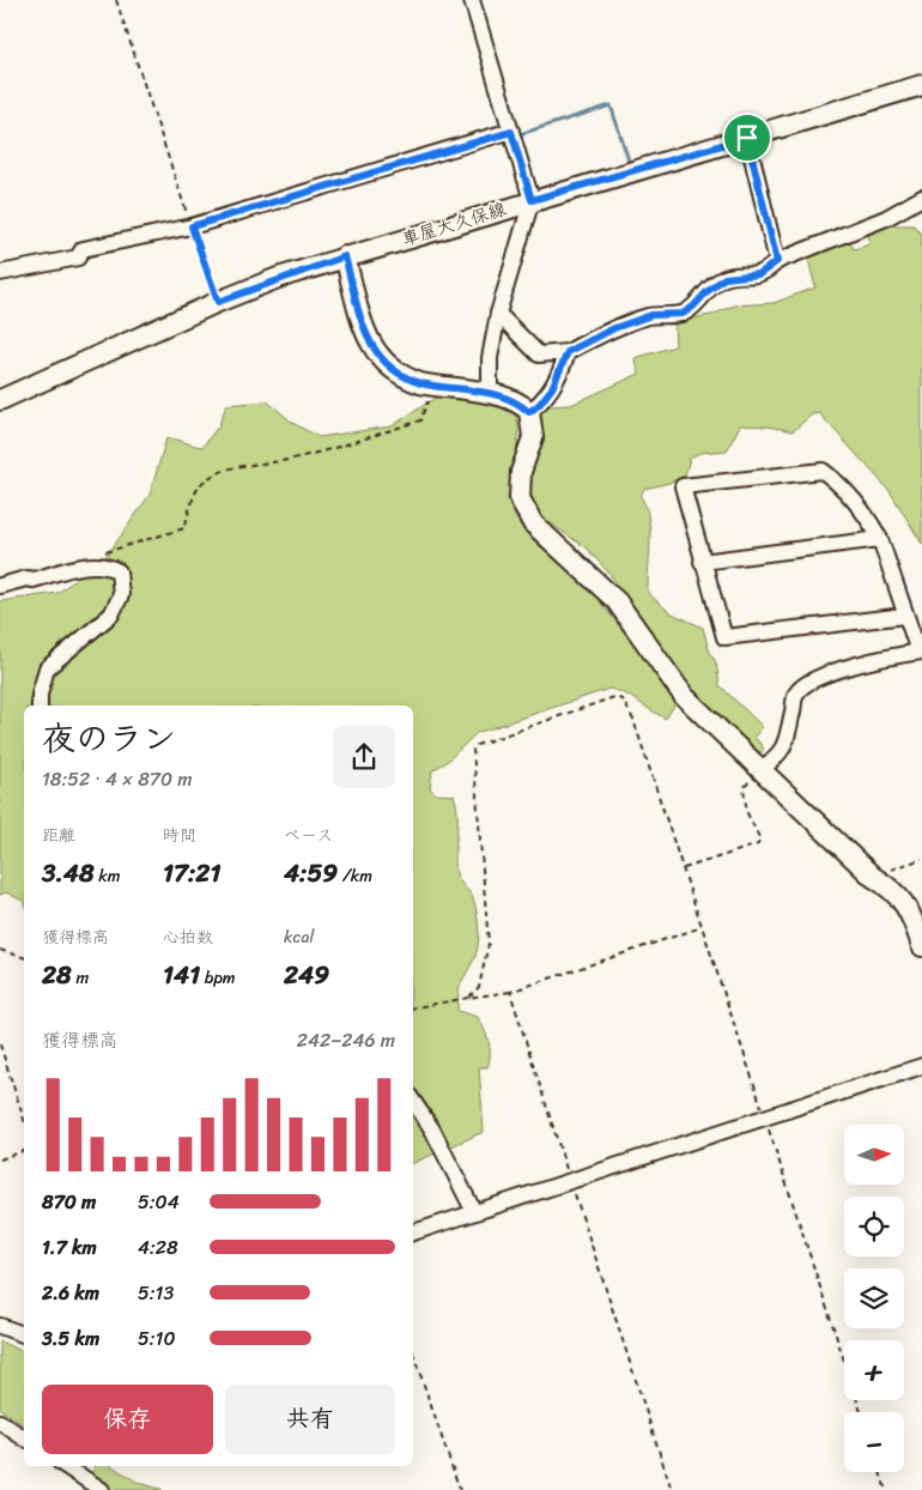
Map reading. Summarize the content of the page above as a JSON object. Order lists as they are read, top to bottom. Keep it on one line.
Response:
{"streets":{"main road":["車屋大久保線"]},"north":"right","page":{"heading":["夜のラン","18:52 · 4 × 870 m"],"stats":[["距離","3.48 km"],["時間","17:21"],["ペース","4:59 /km"],["獲得標高","28 m"],["心拍数","141 bpm"],["kcal","249"]],"chart":["獲得標高","242–246 m"],"map_buttons":["+","−"],"list":[{"name":"870 m","note":"5:04"},{"name":"1.7 km","note":"4:28"},{"name":"2.6 km","note":"5:13"},{"name":"3.5 km","note":"5:10"}],"buttons":["保存","共有"]}}
